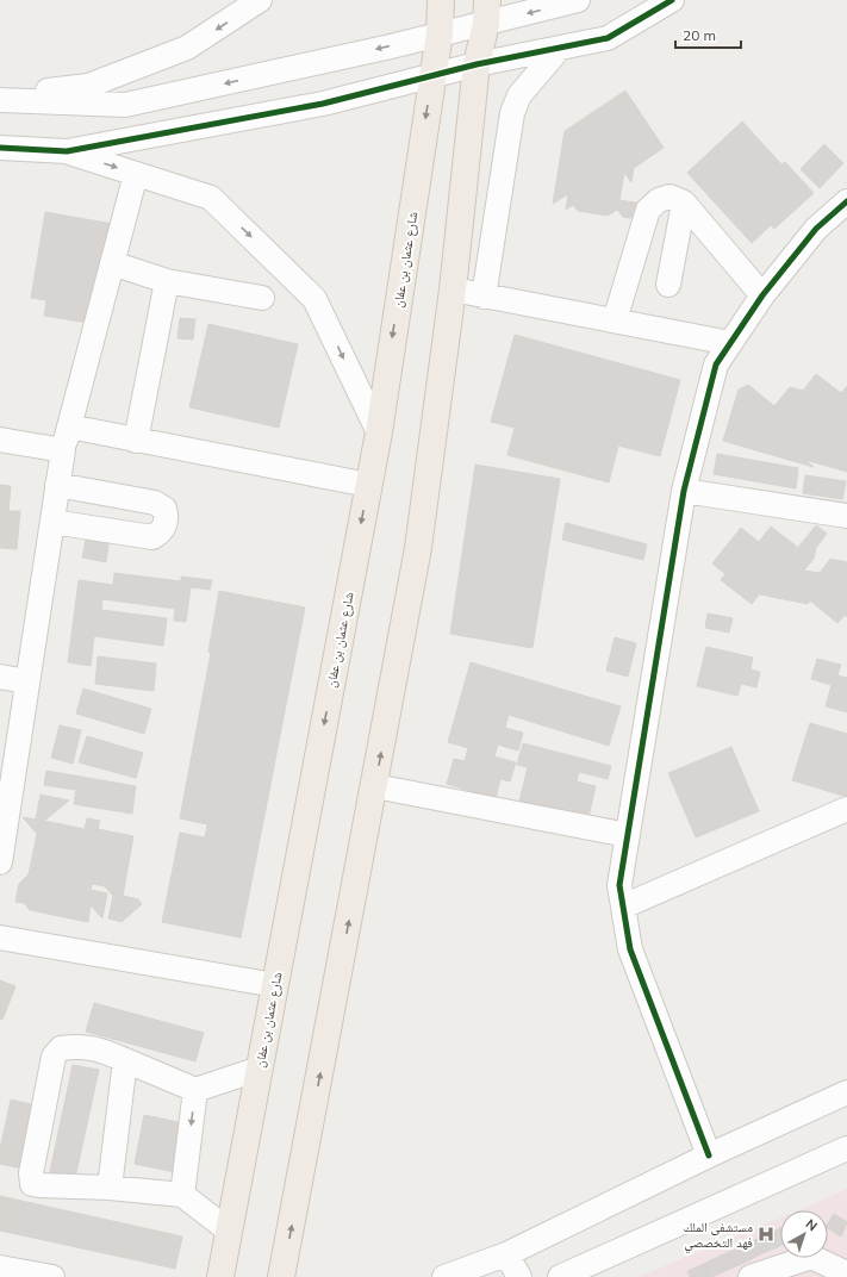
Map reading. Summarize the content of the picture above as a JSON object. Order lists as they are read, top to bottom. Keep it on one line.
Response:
{"streets":{"main road":["شارع عثمان بن عفان"]},"places":{"hospital":["مستشفى الملك فهد التخصصي"]},"scale_bar":"20 m","north":"top right"}
